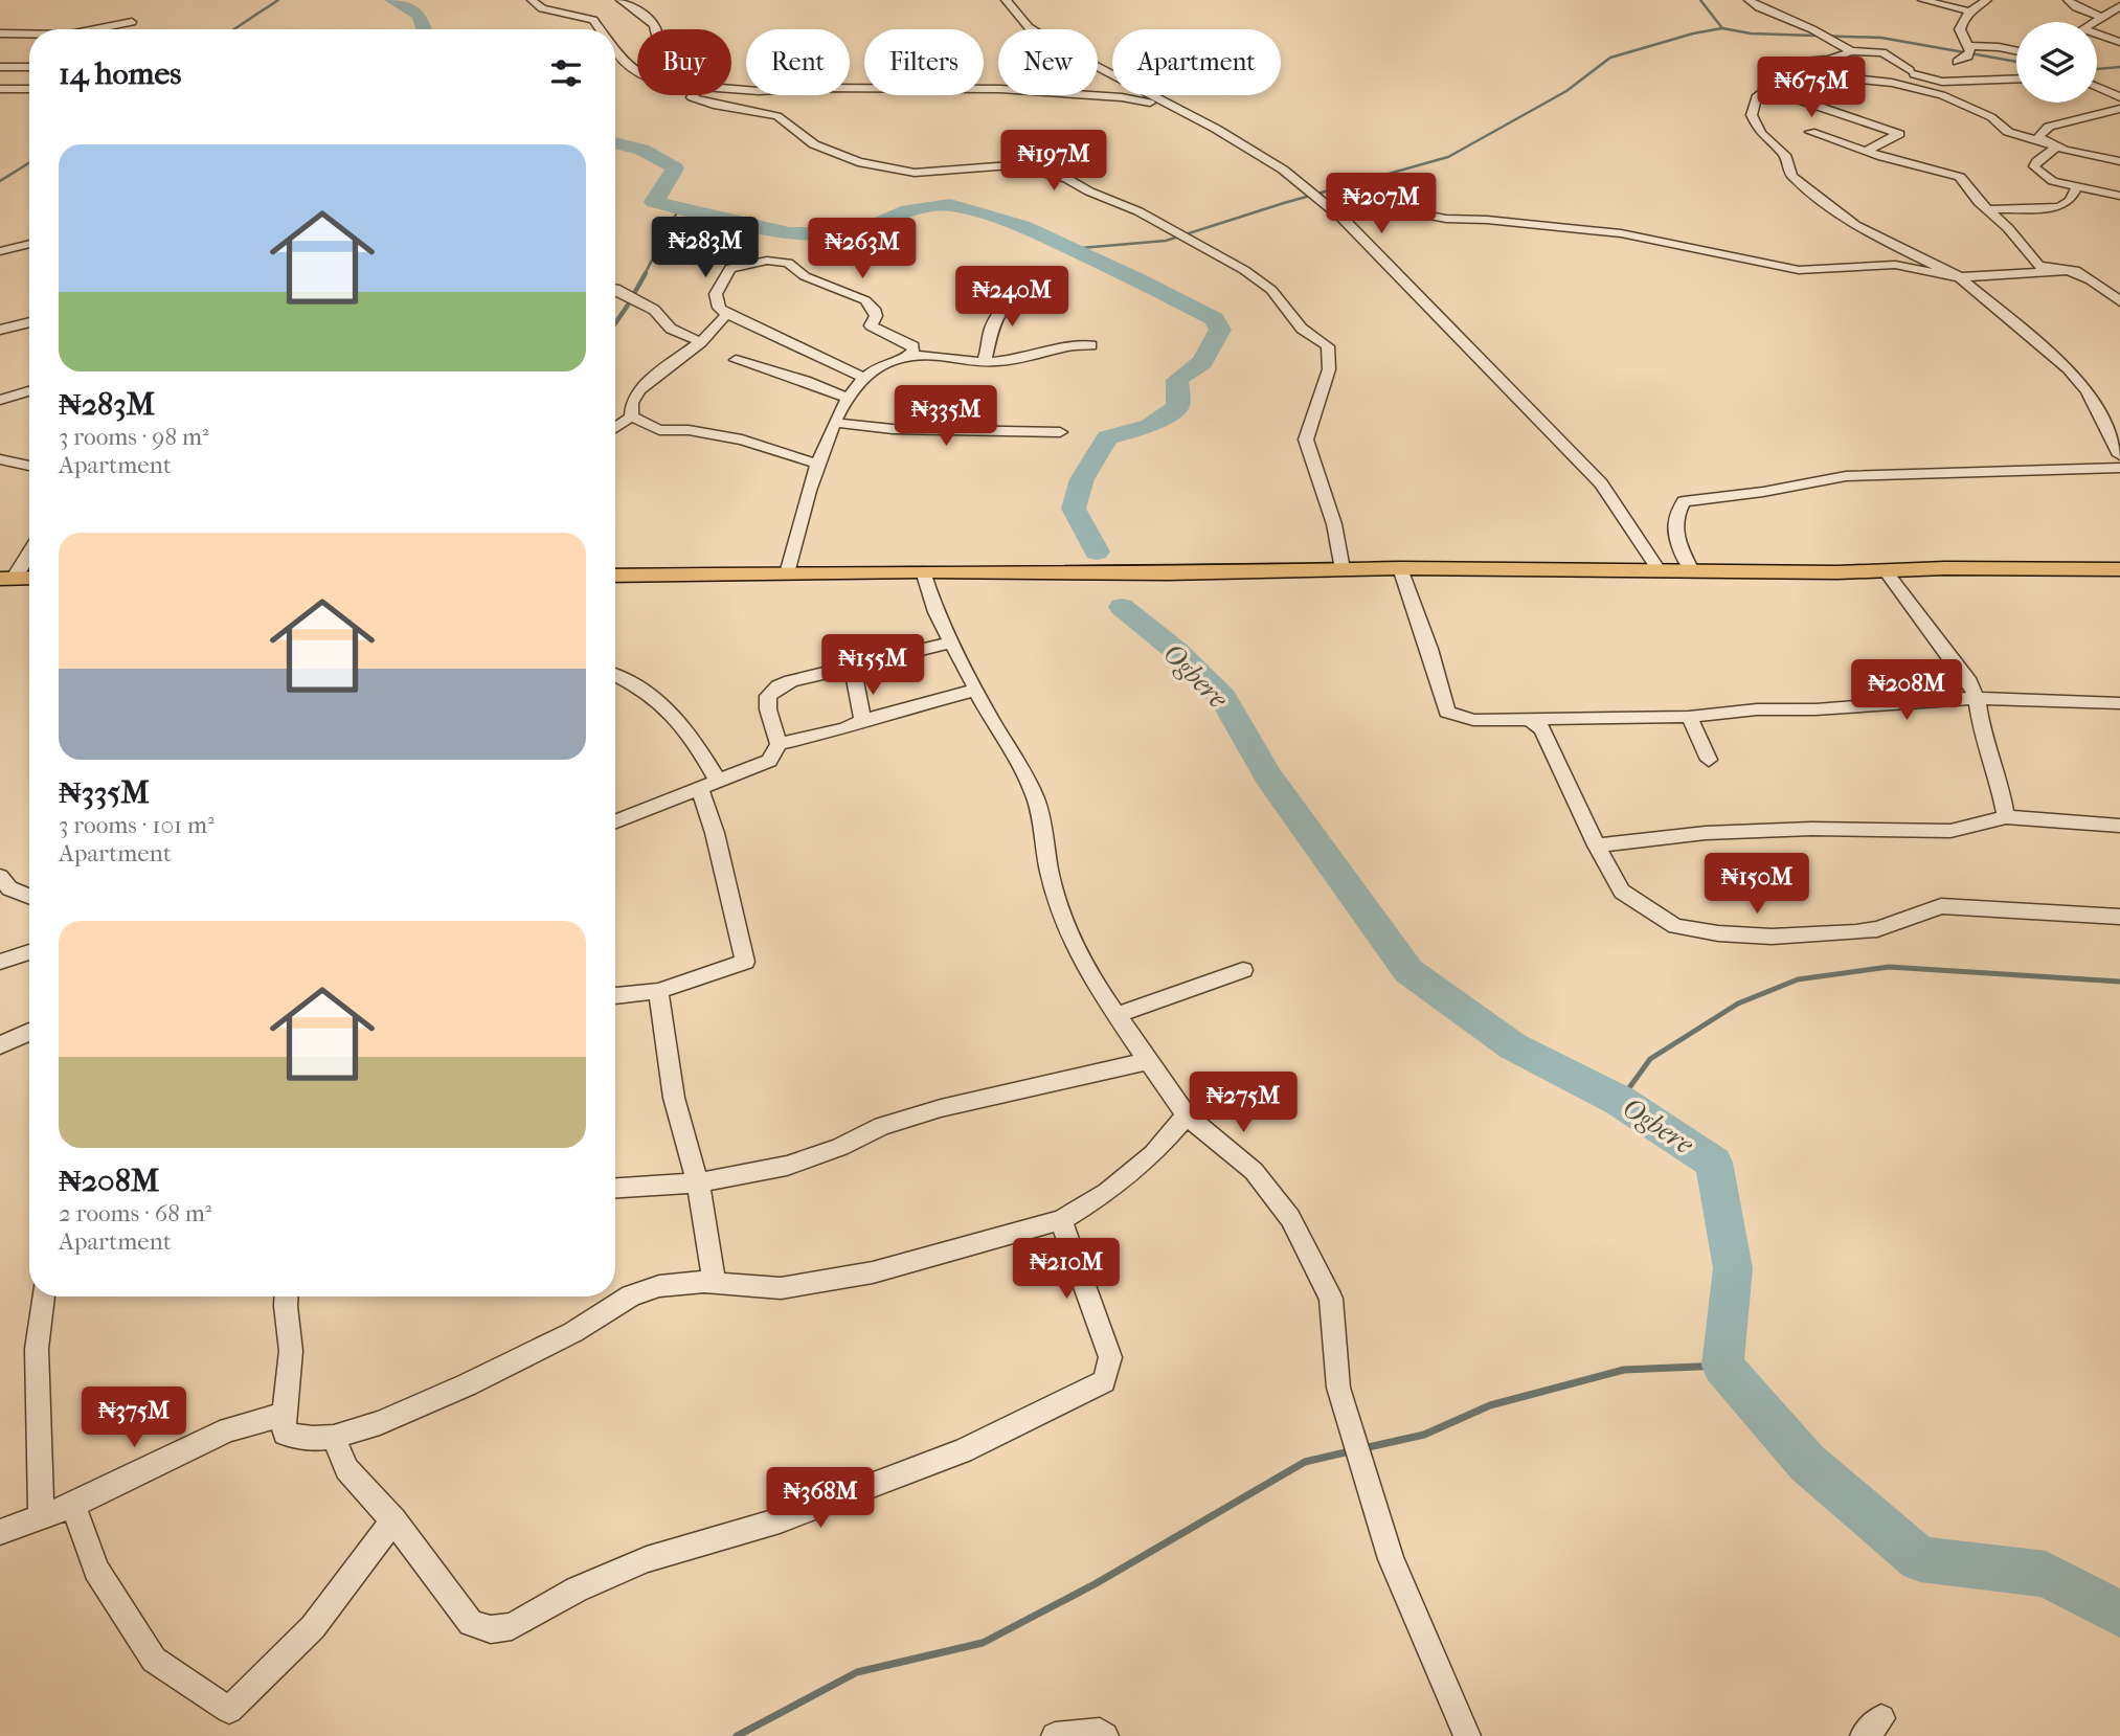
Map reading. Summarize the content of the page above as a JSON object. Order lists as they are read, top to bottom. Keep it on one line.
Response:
{"water":["Ogbere"],"page":{"chip":["Buy","Rent","Filters","New","Apartment"],"heading":"14 homes","price":["₦675M","₦197M","₦207M","₦283M","₦263M","₦240M","₦335M","₦155M","₦208M","₦150M","₦275M","₦210M","₦375M","₦368M"],"list":[{"name":"₦283M","note":"3 rooms · 98 m² · Apartment"},{"name":"₦335M","note":"3 rooms · 101 m² · Apartment"},{"name":"₦208M","note":"2 rooms · 68 m² · Apartment"}]}}
